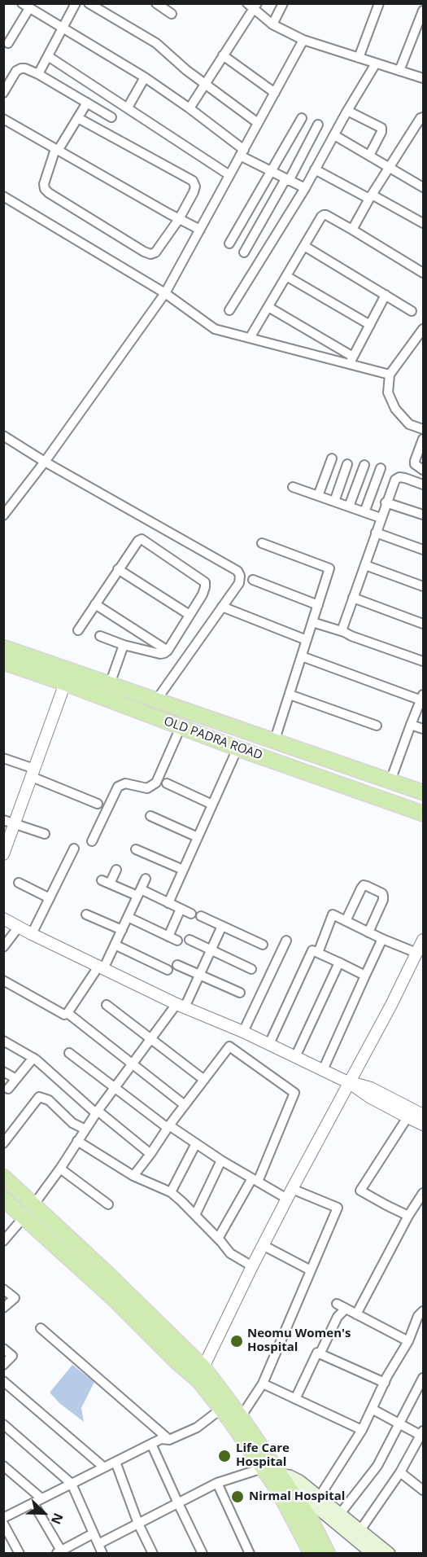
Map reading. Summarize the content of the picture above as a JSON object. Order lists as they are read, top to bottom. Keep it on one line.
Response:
{"streets":{"main road":["OLD PADRA ROAD"]},"places":["Neomu Women's Hospital","Life Care Hospital","Nirmal Hospital"],"north":"bottom right"}
